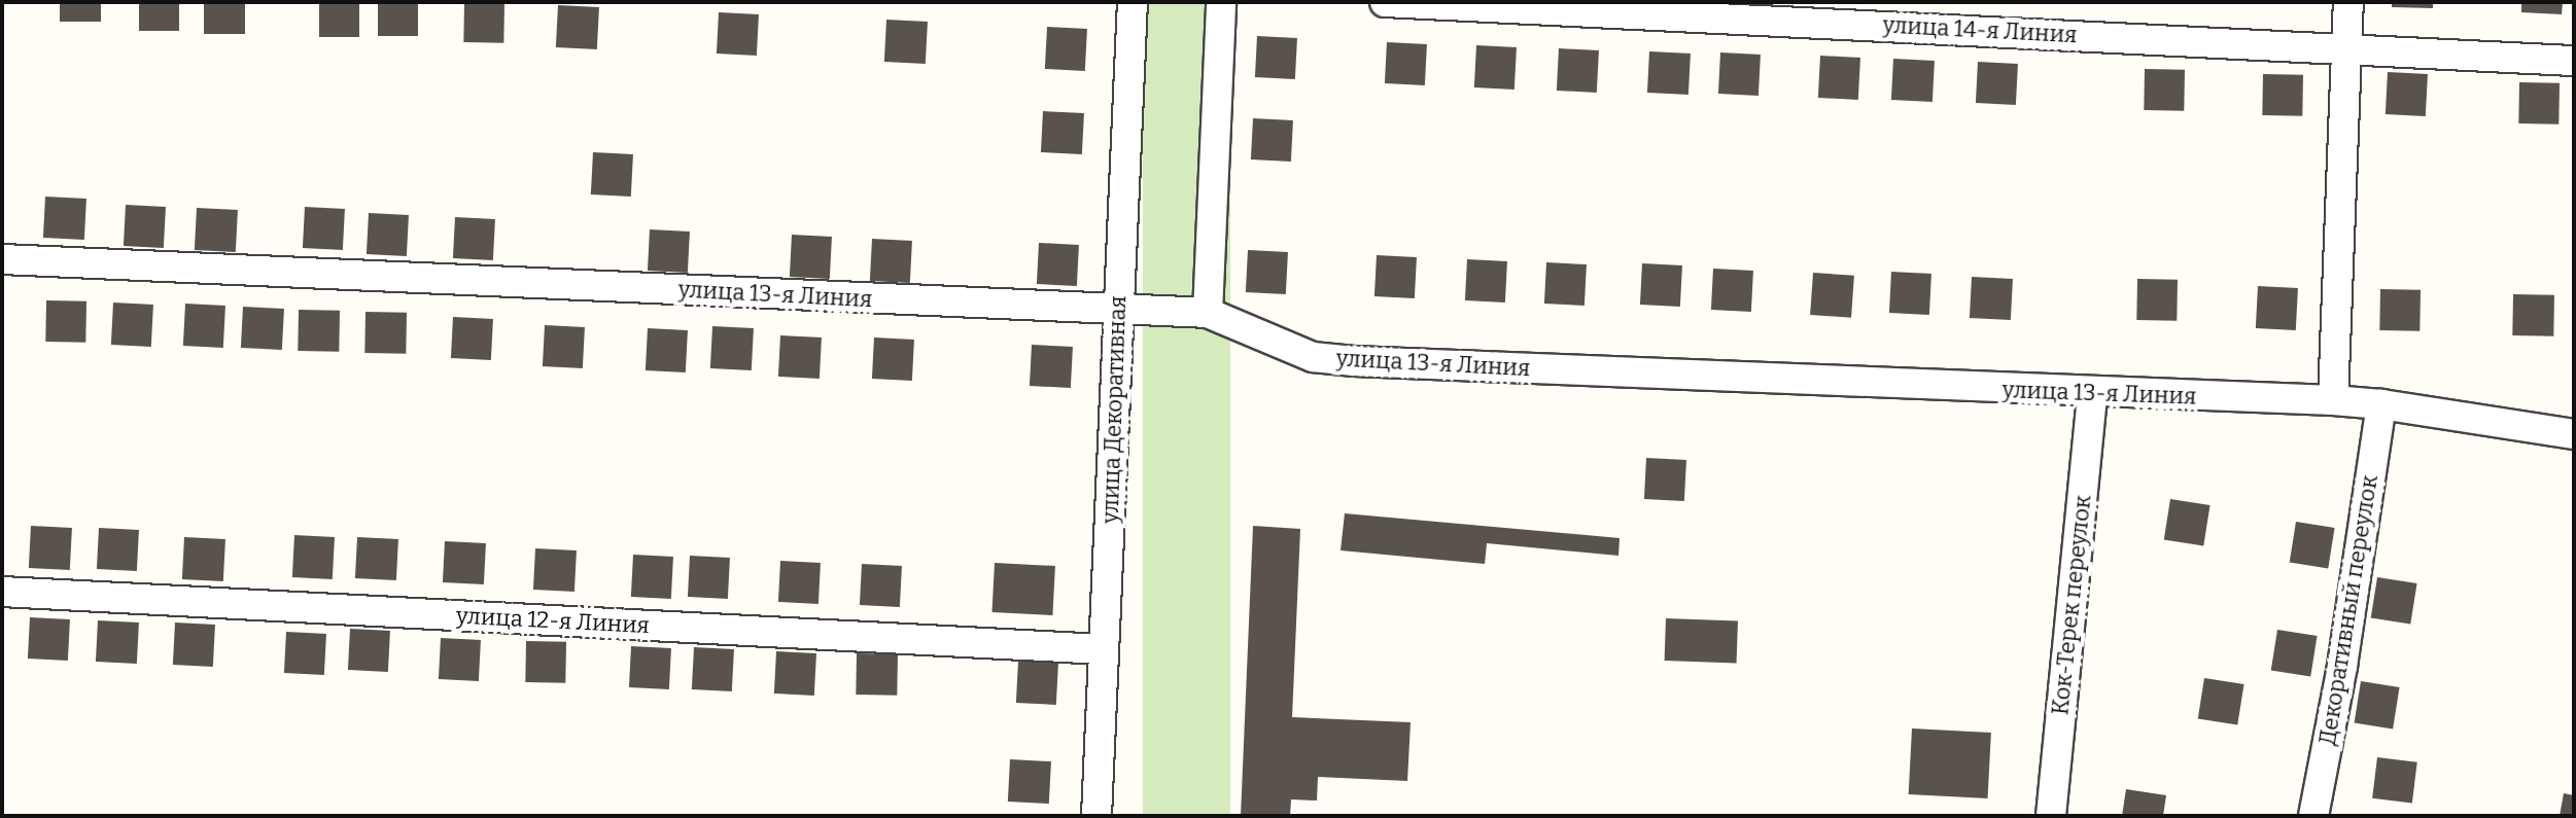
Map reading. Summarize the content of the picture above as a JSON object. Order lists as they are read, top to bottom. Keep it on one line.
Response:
{"streets":{"street":["улица 14-я Линия","улица 13-я Линия","улица Декоративная","Кок-Терек переулок","Декоративный переулок","улица 12-я Линия"]},"crossings":[["улица 13-я Линия","улица Декоративная"],["улица 13-я Линия","Кок-Терек переулок"],["улица 13-я Линия","Декоративный переулок"],["улица Декоративная","улица 12-я Линия"]]}
